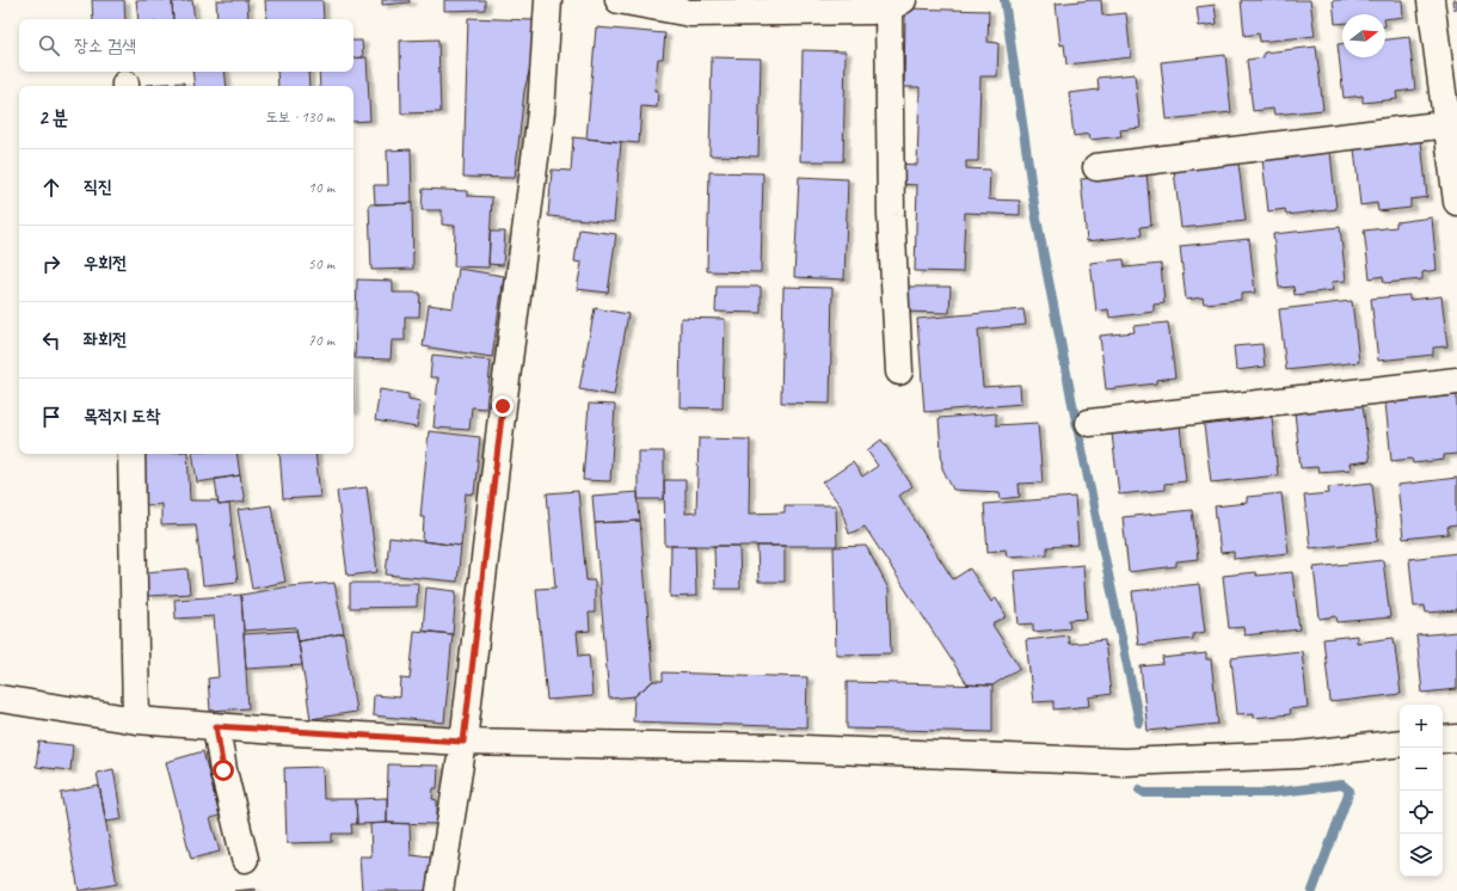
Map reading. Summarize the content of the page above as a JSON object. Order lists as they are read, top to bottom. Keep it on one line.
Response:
{"north":"right","page":{"search":"장소 검색","heading":["2 분","도보 · 130 m"],"list":[["직진","10 m"],["우회전","50 m"],["좌회전","70 m"],"목적지 도착"],"map_buttons":["+","−"]}}
